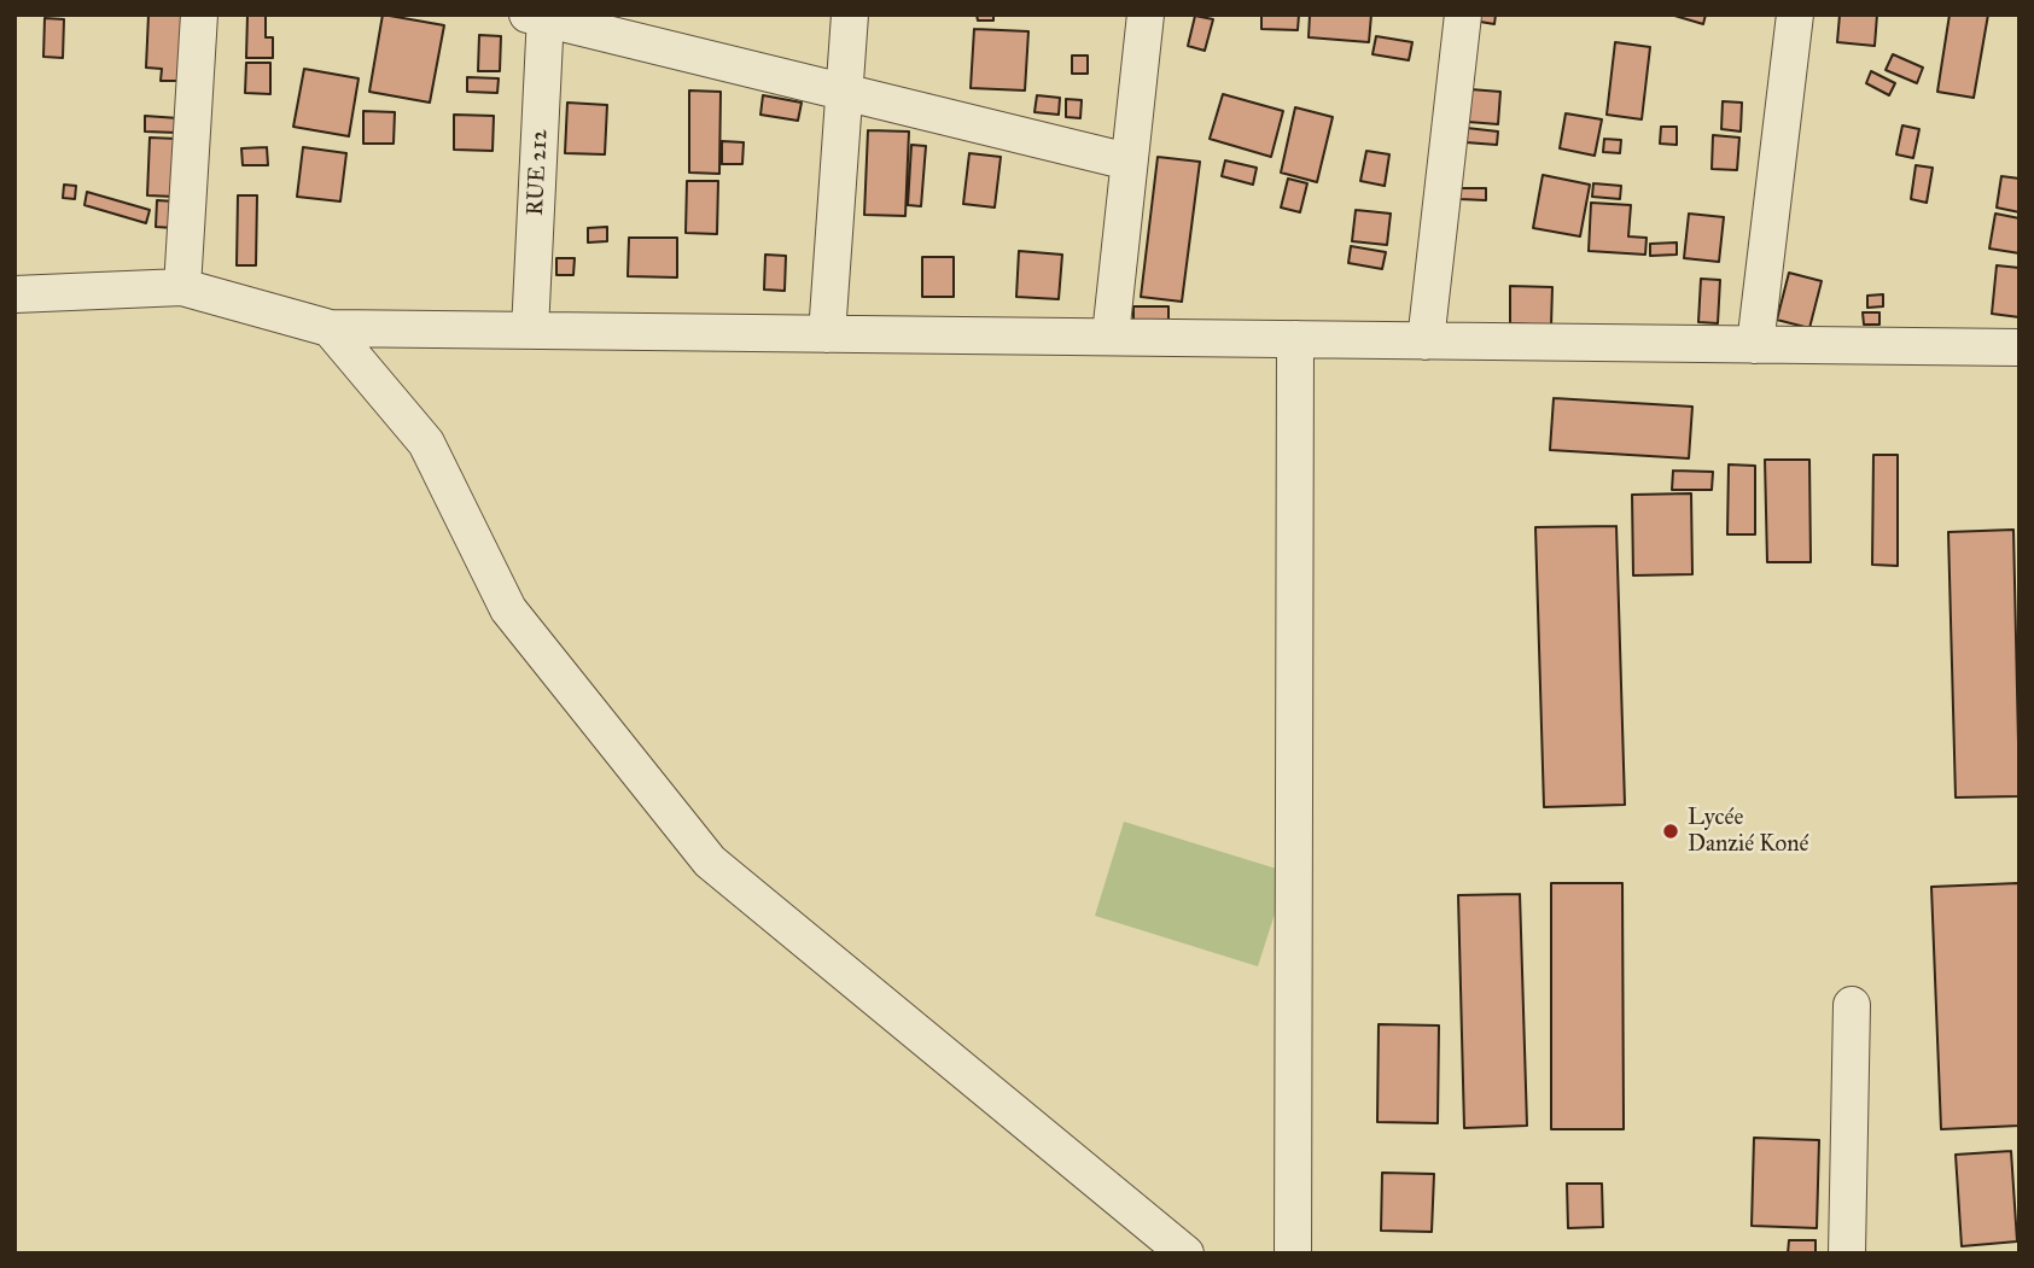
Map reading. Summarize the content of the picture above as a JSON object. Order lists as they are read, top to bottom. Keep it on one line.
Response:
{"streets":{"street":["RUE 212"]},"places":["Lycée Danzié Koné"]}
